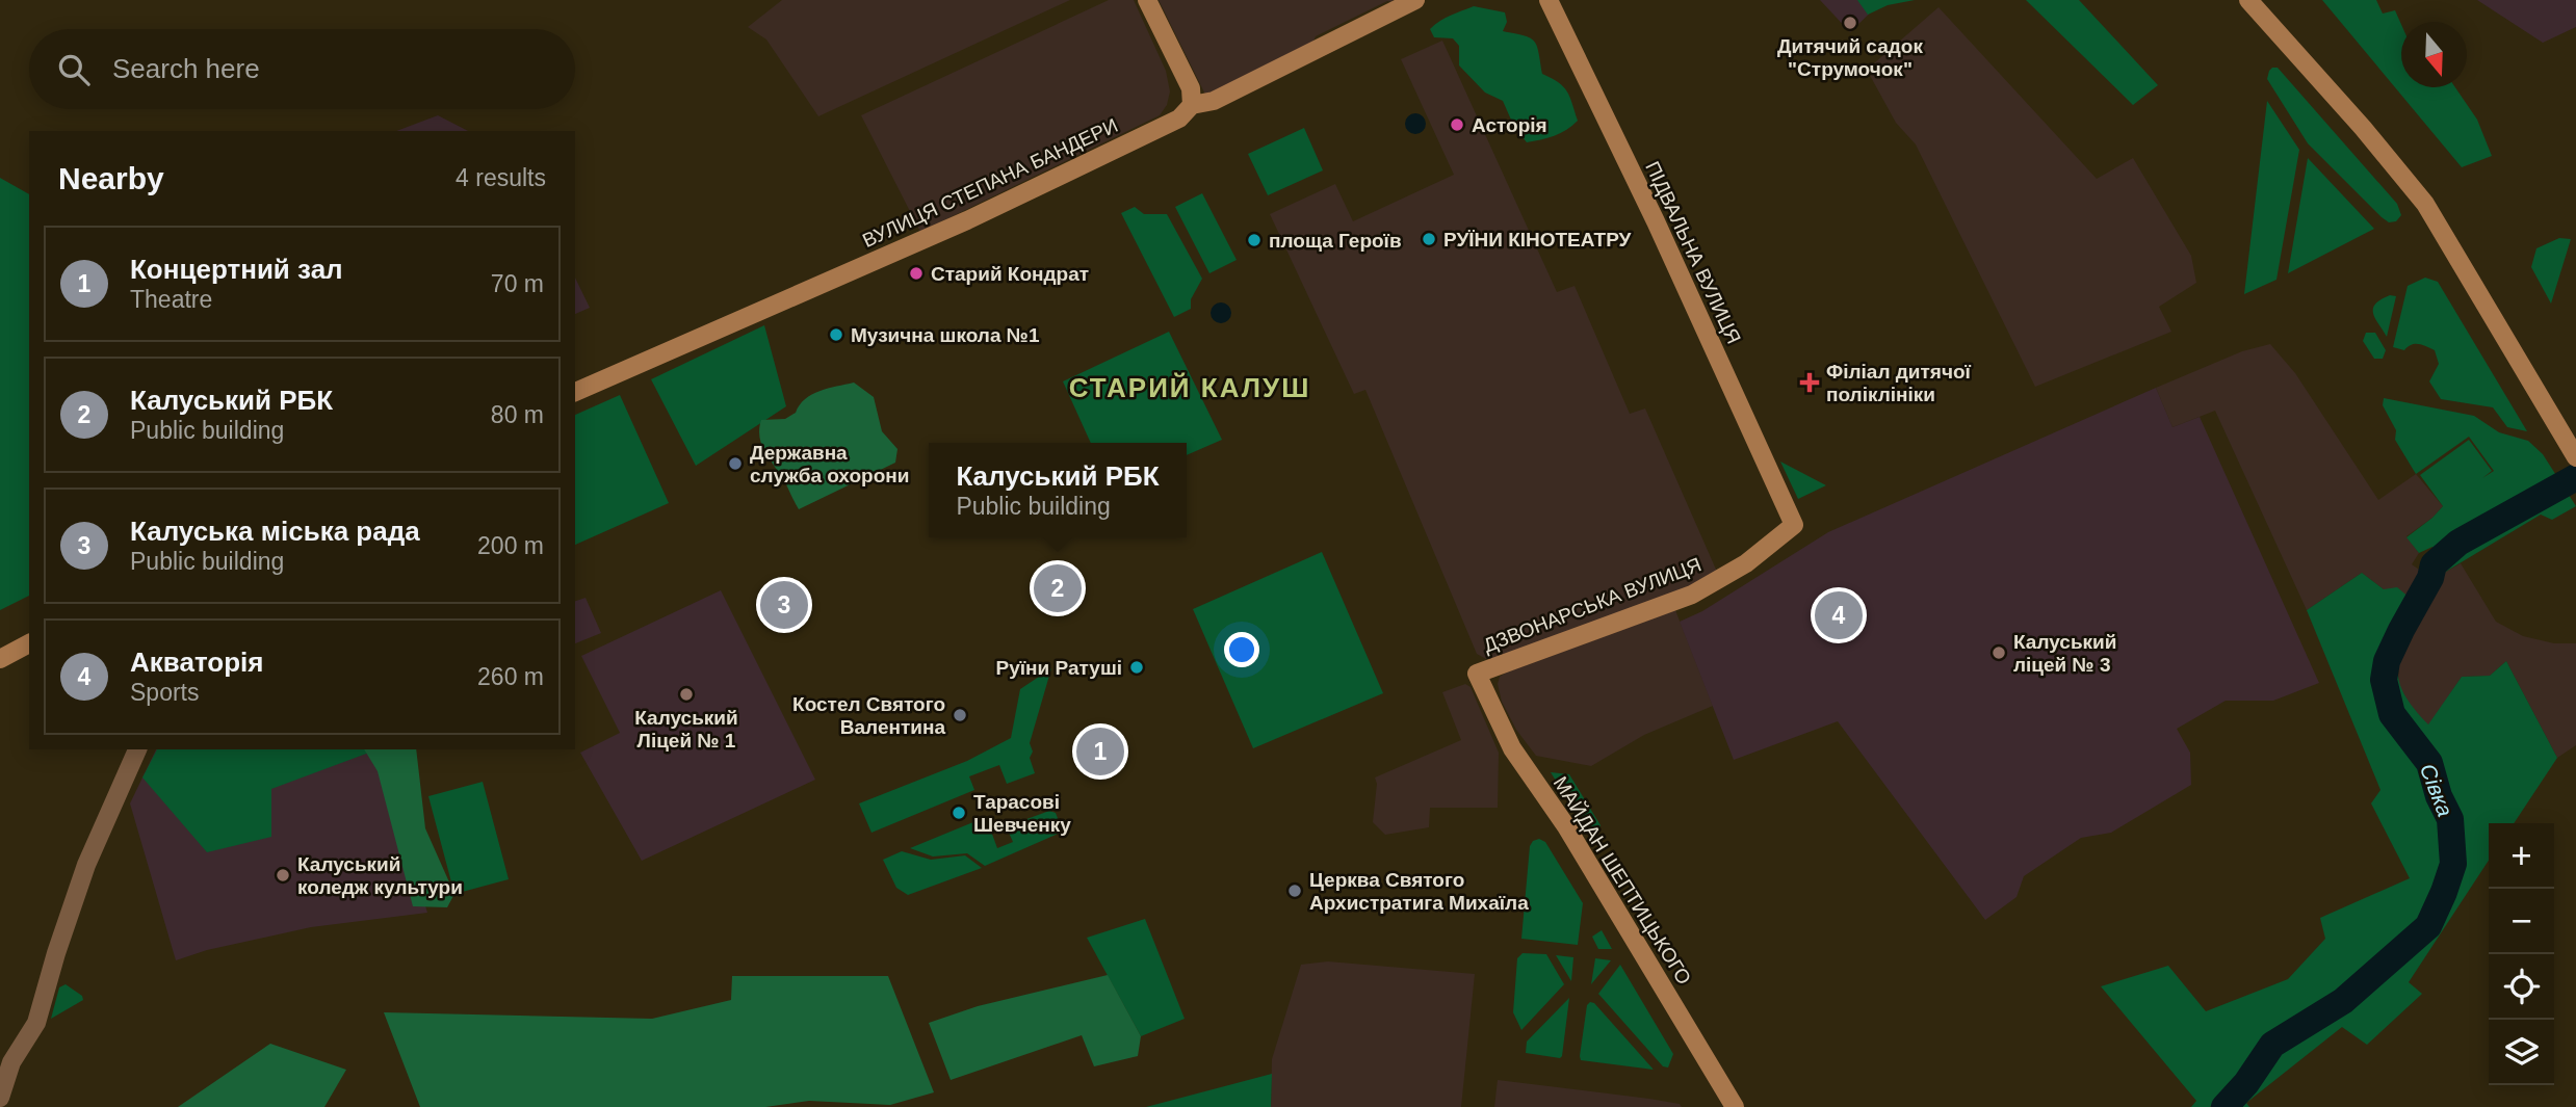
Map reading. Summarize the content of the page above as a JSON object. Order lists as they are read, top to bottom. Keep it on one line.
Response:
{"streets":{"main road":["ВУЛИЦЯ СТЕПАНА БАНДЕРИ","ПІДВАЛЬНА ВУЛИЦЯ","ДЗВОНАРСЬКА ВУЛИЦЯ","МАЙДАН ШЕПТИЦЬКОГО"]},"crossings":[["ПІДВАЛЬНА ВУЛИЦЯ","ДЗВОНАРСЬКА ВУЛИЦЯ"],["ДЗВОНАРСЬКА ВУЛИЦЯ","МАЙДАН ШЕПТИЦЬКОГО"]],"districts":["СТАРИЙ КАЛУШ"],"water":["Сівка"],"places":{"other":["Дитячий садок \"Струмочок\"","Асторія","РУЇНИ КІНОТЕАТРУ","площа Героїв","Старий Кондрат","Музична школа №1","Державна служба охорони","Калуський ліцей № 3","Руїни Ратуші","Калуський Ліцей № 1","Костел Святого Валентина","Тарасові Шевченку","Калуський коледж культури","Церква Святого Архистратига Михаїла"],"health":["Філіал дитячої поліклініки"]},"north":"bottom","page":{"search":"Search here","heading":["Nearby","4 results"],"list":[{"mark":"1","name":"Концертний зал","note":"Theatre","value":"70 m"},{"mark":"2","name":"Калуський РБК","note":"Public building","value":"80 m"},{"mark":"3","name":"Калуська міська рада","note":"Public building","value":"200 m"},{"mark":"4","name":"Акваторія","note":"Sports","value":"260 m"}],"popup":["Калуський РБК","Public building"],"pins":["2","3","4","1"],"map_buttons":["+","−"]}}
